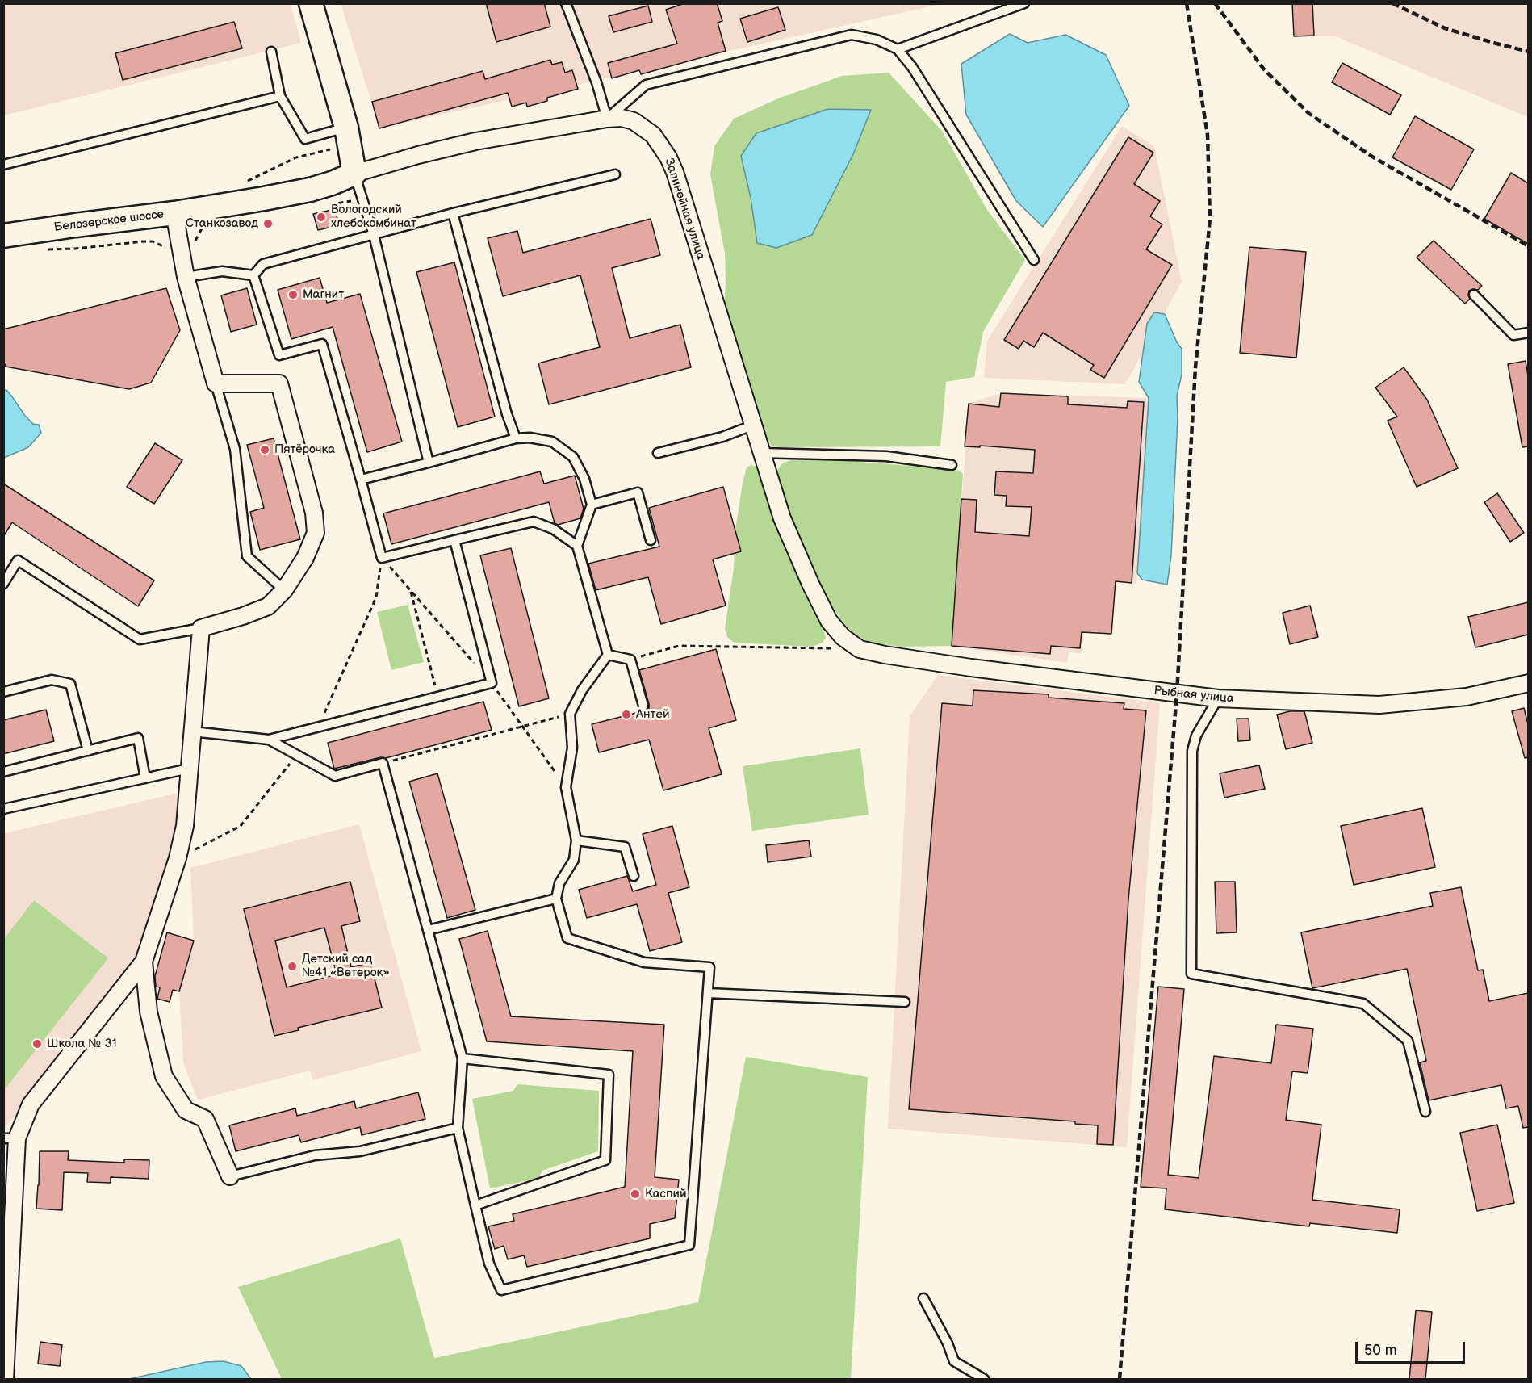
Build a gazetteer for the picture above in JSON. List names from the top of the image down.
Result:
{
  "streets": {
    "main road": ["Белозерское шоссе"],
    "street": ["Залинейная улица", "Рыбная улица"]
  },
  "crossings": [
    ["Залинейная улица", "Белозерское шоссе"],
    ["Залинейная улица", "Рыбная улица"]
  ],
  "places": [
    "Вологодский хлебокомбинат",
    "Станкозавод",
    "Магнит",
    "Пятёрочка",
    "Антей",
    "Детский сад №41 «Ветерок»",
    "Школа № 31",
    "Каспий"
  ],
  "scale_bar": "50 m"
}
